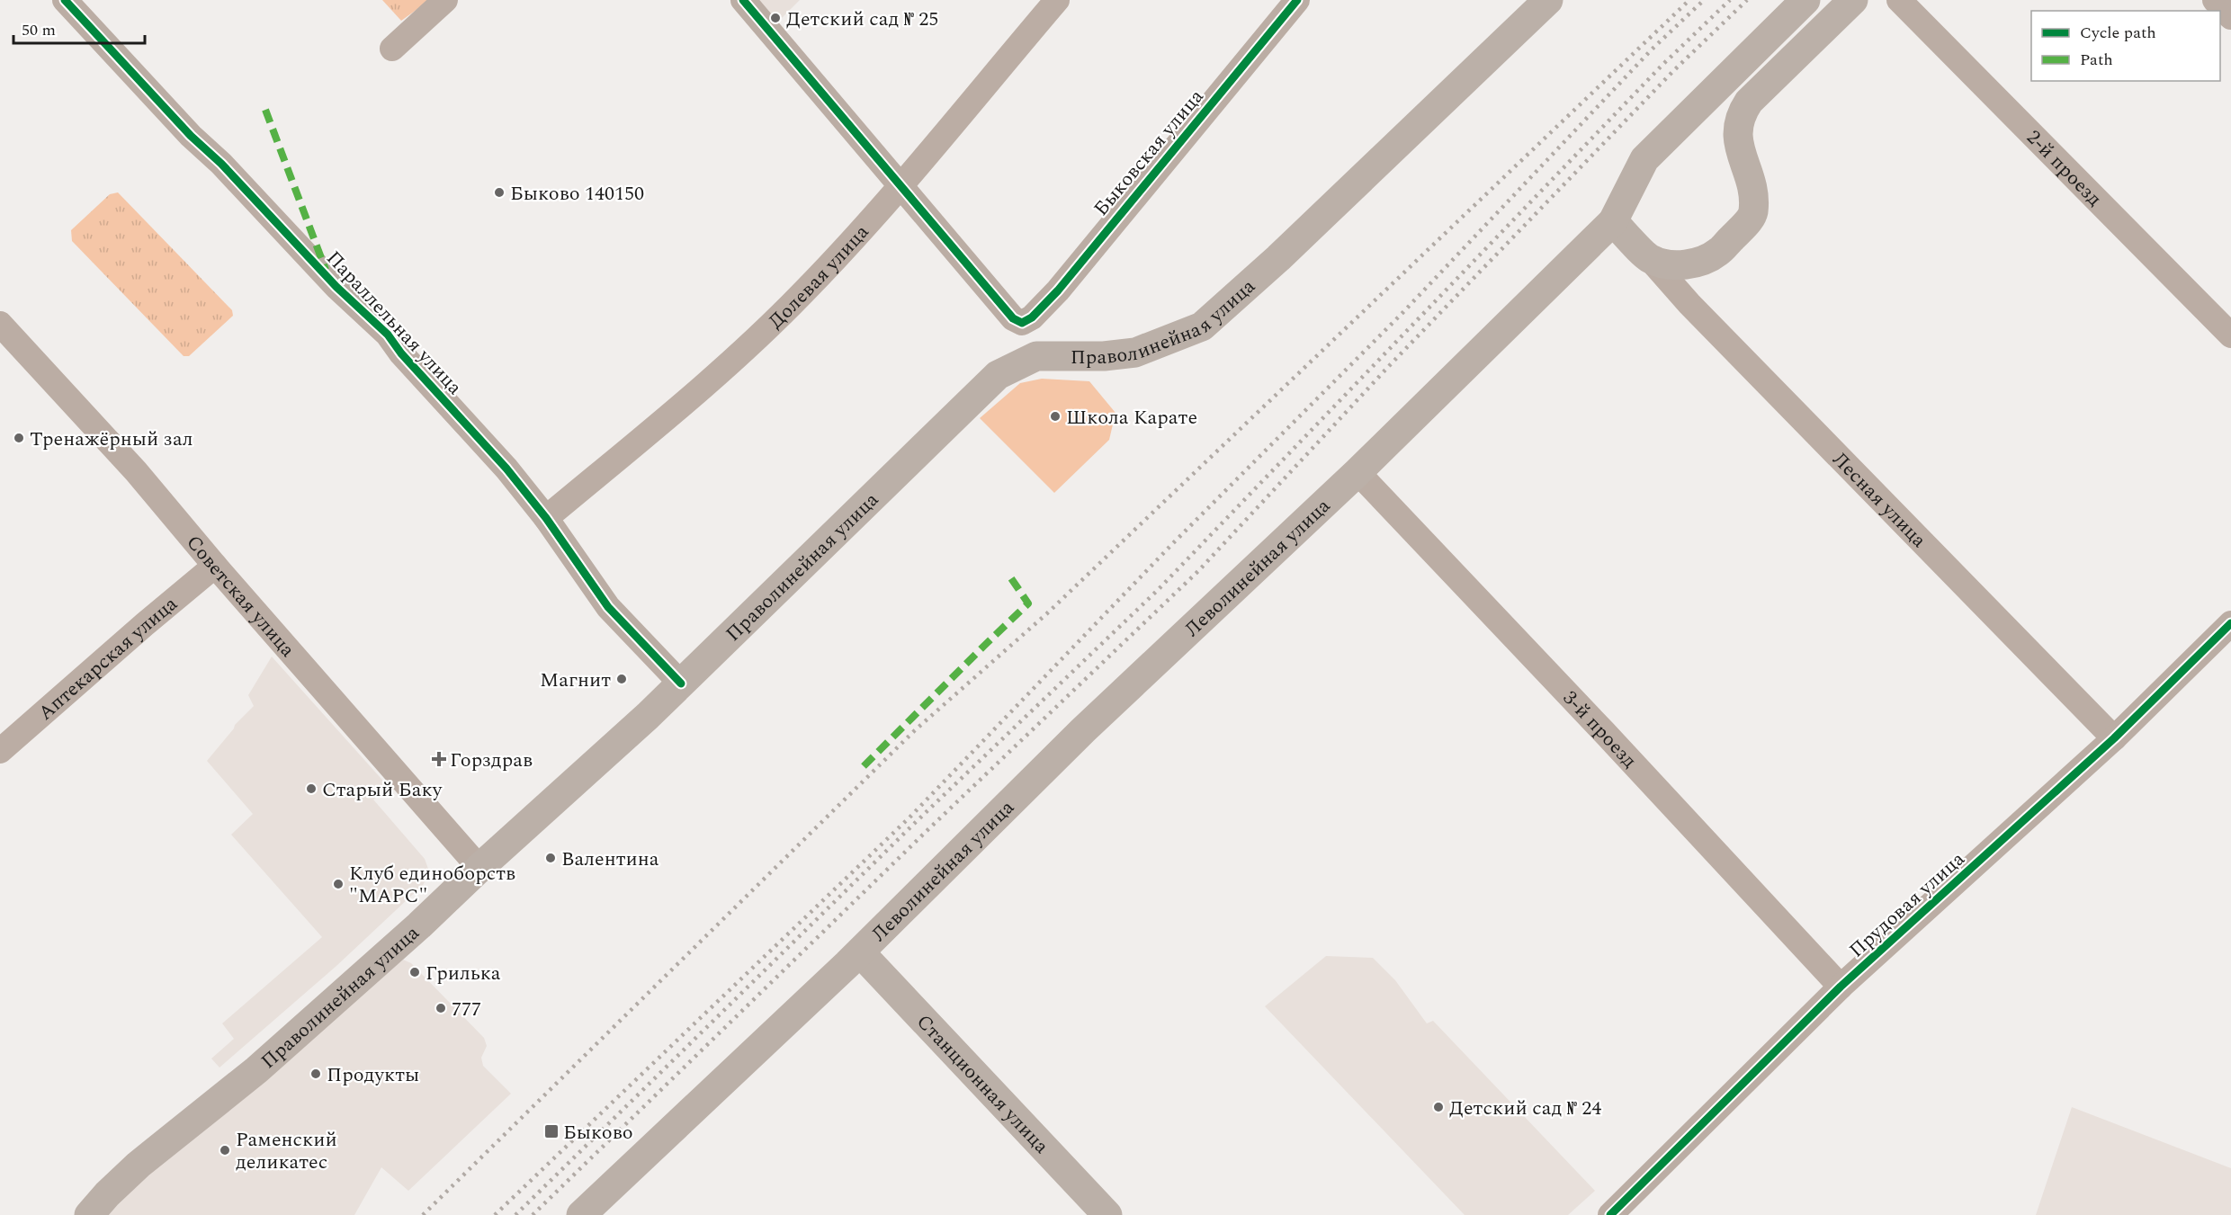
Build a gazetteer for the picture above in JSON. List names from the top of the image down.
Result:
{
  "streets": {
    "main road": ["Праволинейная улица", "Леволинейная улица", "Станционная улица"],
    "street": [
      "Быковская улица",
      "2-й проезд",
      "Долевая улица",
      "Параллельная улица",
      "Лесная улица",
      "Советская улица",
      "Аптекарская улица",
      "3-й проезд",
      "Прудовая улица"
    ]
  },
  "crossings": [
    ["Быковская улица", "Долевая улица"],
    ["Долевая улица", "Параллельная улица"],
    ["Праволинейная улица", "Параллельная улица"],
    ["Праволинейная улица", "Советская улица"],
    ["Лесная улица", "Прудовая улица"],
    ["Леволинейная улица", "3-й проезд"],
    ["Леволинейная улица", "Станционная улица"],
    ["Советская улица", "Аптекарская улица"],
    ["3-й проезд", "Прудовая улица"]
  ],
  "places": {
    "other": [
      "Детский сад № 25",
      "Быково 140150",
      "Школа Карате",
      "Тренажёрный зал",
      "Магнит",
      "Старый Баку",
      "Валентина",
      "Клуб единоборств \"МАРС\"",
      "Грилька",
      "777",
      "Продукты",
      "Детский сад № 24",
      "Раменский деликатес"
    ],
    "health": ["Горздрав"],
    "transit": ["Быково"]
  },
  "legend": ["Cycle path", "Path"],
  "scale_bar": "50 m"
}
